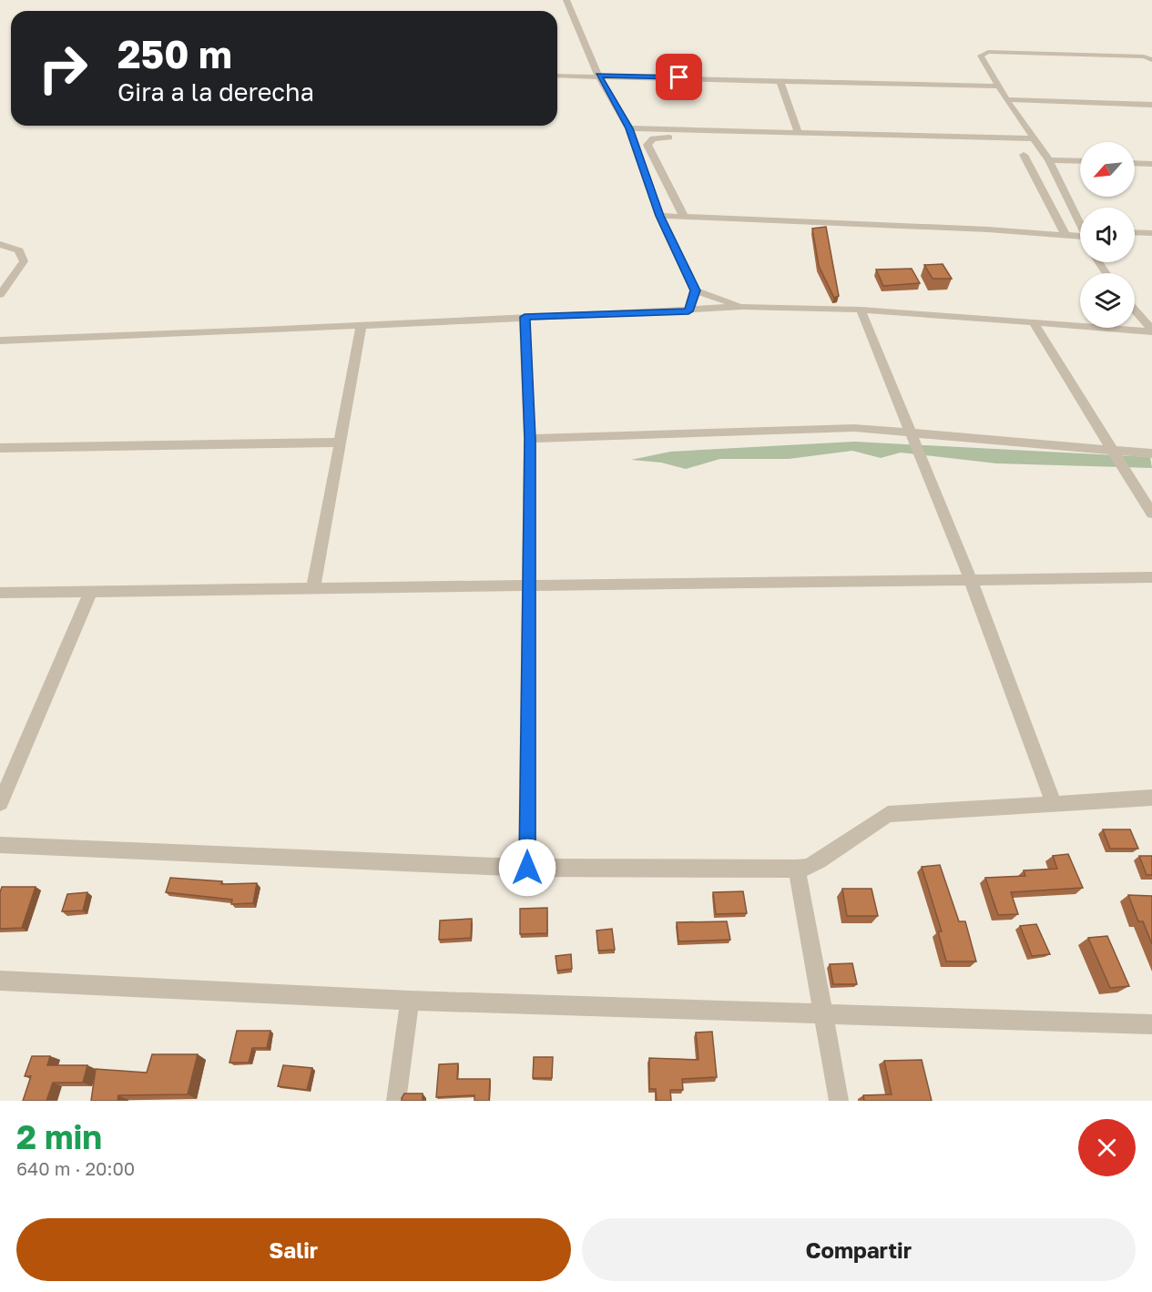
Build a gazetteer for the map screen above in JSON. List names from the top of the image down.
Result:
{
  "north": "bottom left",
  "page": {
    "turn": ["250 m", "Gira a la derecha"],
    "heading": ["2 min", "640 m · 20:00"],
    "buttons": ["Salir", "Compartir"]
  }
}
